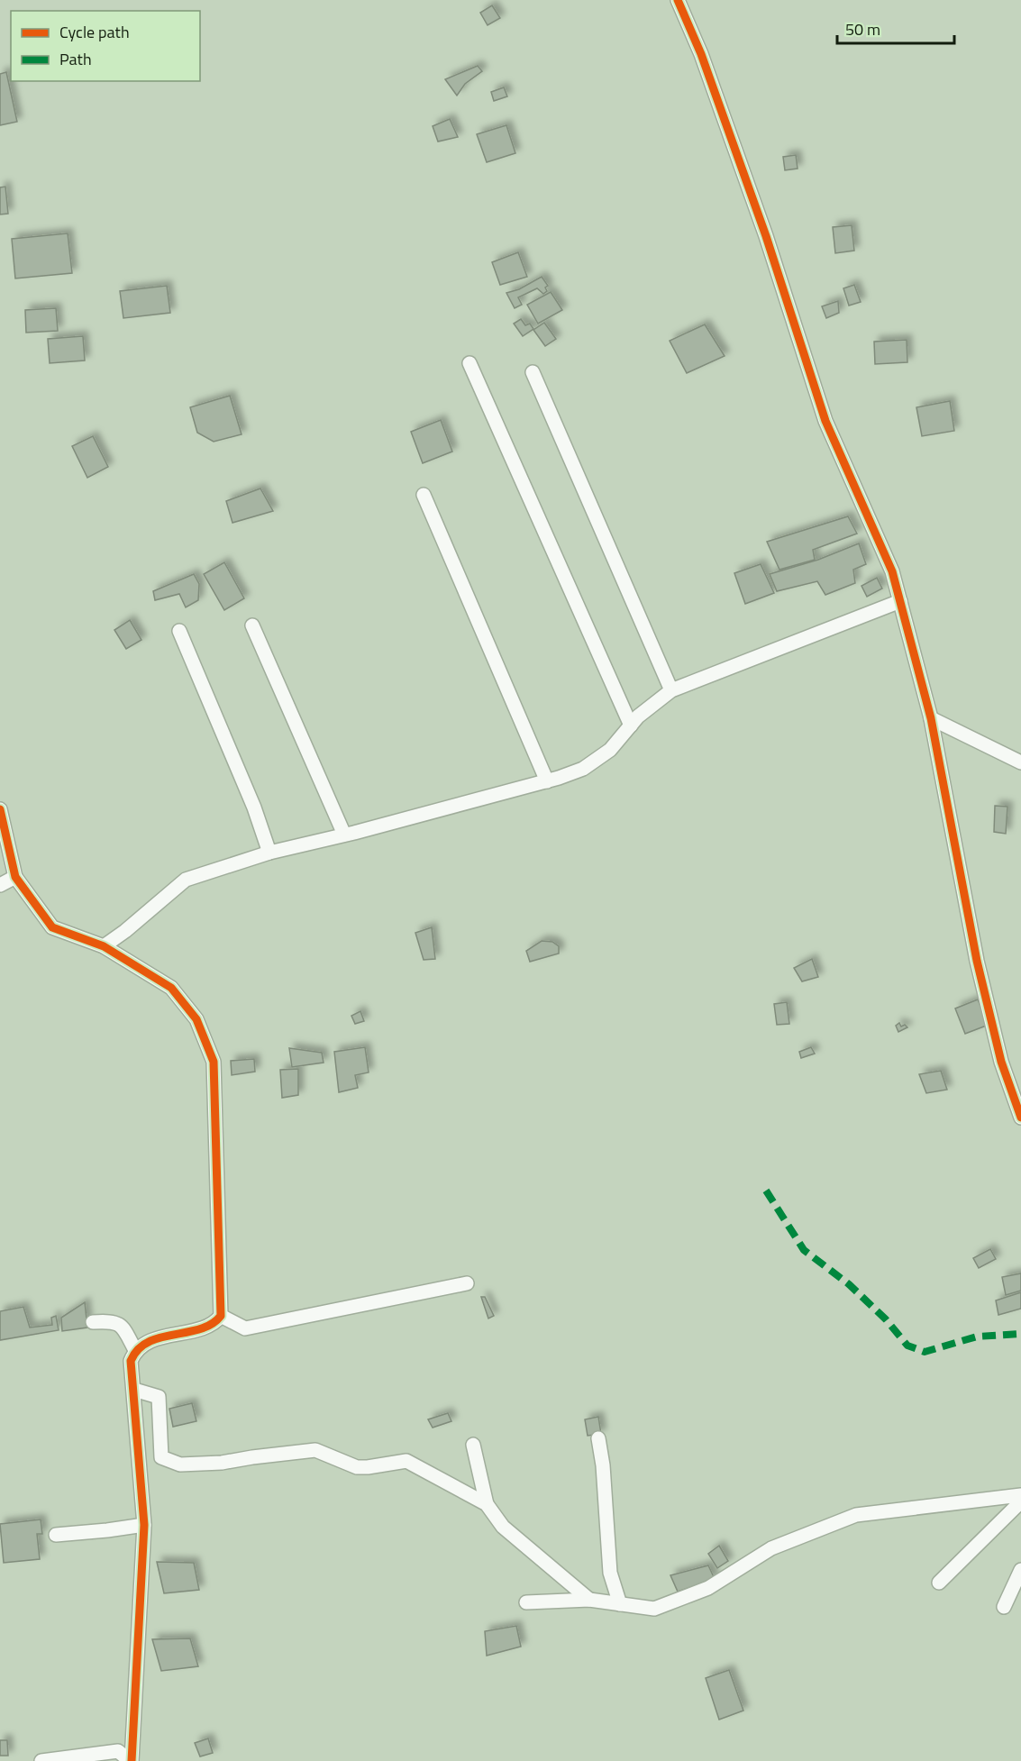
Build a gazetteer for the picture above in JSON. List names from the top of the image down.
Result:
{
  "legend": ["Cycle path", "Path"],
  "scale_bar": "50 m"
}
